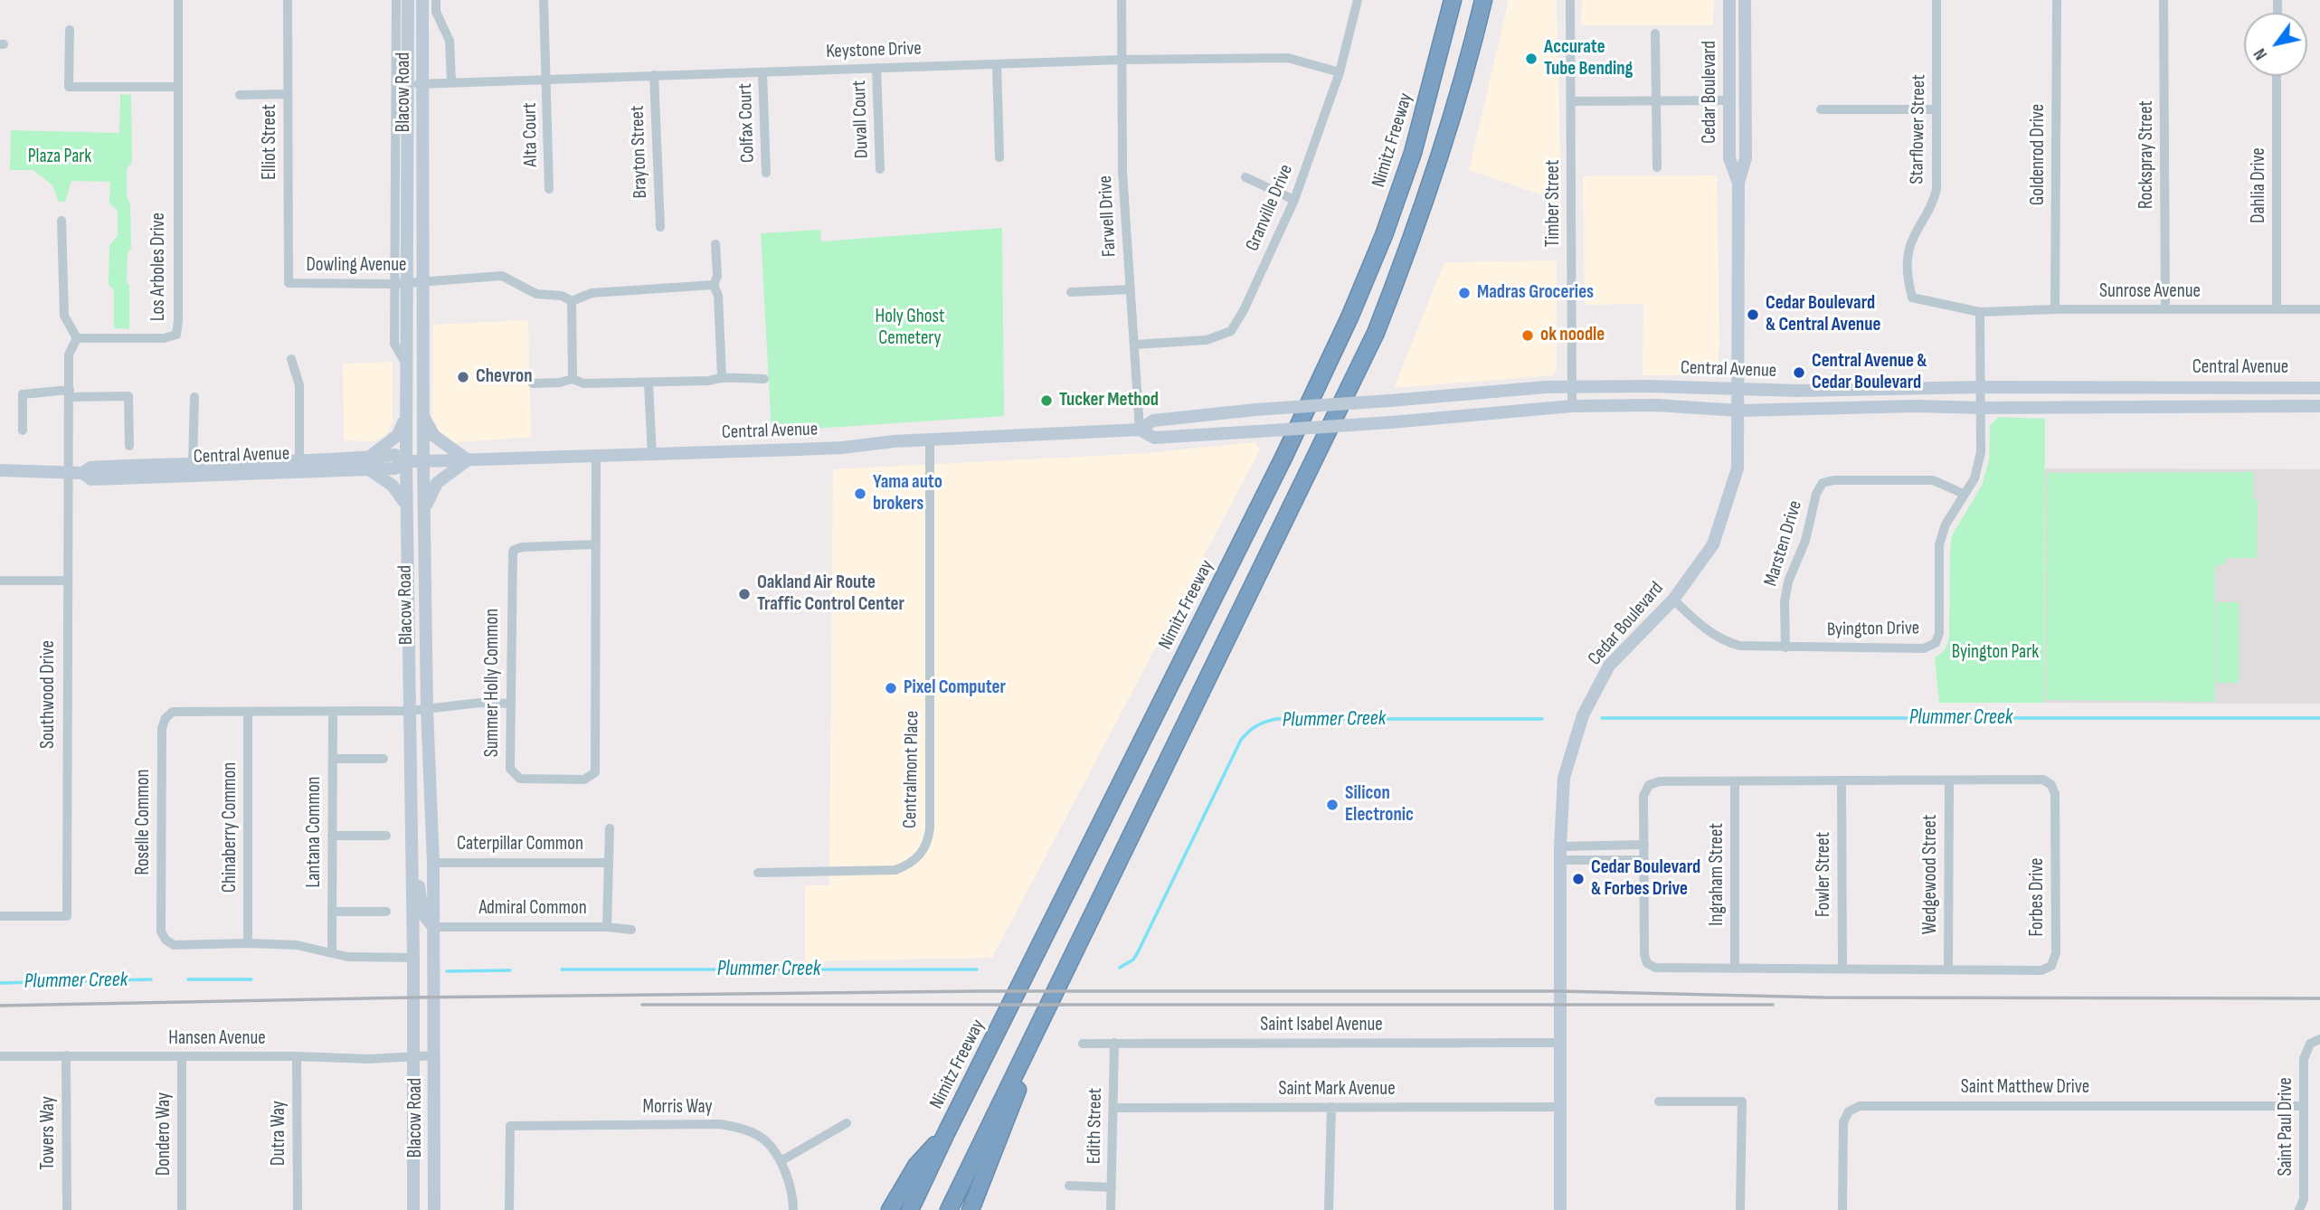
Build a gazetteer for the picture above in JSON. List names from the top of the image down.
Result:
{
  "streets": {
    "highway": ["Nimitz Freeway"],
    "main road": ["Blacow Road", "Cedar Boulevard", "Central Avenue"],
    "street": [
      "Keystone Drive",
      "Duvall Court",
      "Colfax Court",
      "Starflower Street",
      "Alta Court",
      "Elliot Street",
      "Brayton Street",
      "Goldenrod Drive",
      "Rockspray Street",
      "Dahlia Drive",
      "Timber Street",
      "Granville Drive",
      "Farwell Drive",
      "Dowling Avenue",
      "Los Arboles Drive",
      "Sunrose Avenue",
      "Marsten Drive",
      "Byington Drive",
      "Summer Holly Common",
      "Southwood Drive",
      "Centralmont Place",
      "Roselle Common",
      "Chinaberry Common",
      "Lantana Common",
      "Caterpillar Common",
      "Ingraham Street",
      "Fowler Street",
      "Wedgewood Street",
      "Forbes Drive",
      "Admiral Common",
      "Saint Isabel Avenue",
      "Hansen Avenue",
      "Saint Matthew Drive",
      "Saint Mark Avenue",
      "Morris Way",
      "Edith Street",
      "Saint Paul Drive",
      "Towers Way",
      "Dutra Way",
      "Dondero Way"
    ]
  },
  "crossings": [
    ["Keystone Drive", "Blacow Road"],
    ["Keystone Drive", "Duvall Court"],
    ["Keystone Drive", "Colfax Court"],
    ["Keystone Drive", "Alta Court"],
    ["Keystone Drive", "Brayton Street"],
    ["Keystone Drive", "Granville Drive"],
    ["Keystone Drive", "Farwell Drive"],
    ["Blacow Road", "Dowling Avenue"],
    ["Blacow Road", "Central Avenue"],
    ["Blacow Road", "Roselle Common"],
    ["Blacow Road", "Caterpillar Common"],
    ["Blacow Road", "Admiral Common"],
    ["Blacow Road", "Hansen Avenue"],
    ["Cedar Boulevard", "Central Avenue"],
    ["Cedar Boulevard", "Byington Drive"],
    ["Cedar Boulevard", "Saint Isabel Avenue"],
    ["Cedar Boulevard", "Saint Mark Avenue"],
    ["Starflower Street", "Sunrose Avenue"],
    ["Elliot Street", "Dowling Avenue"],
    ["Goldenrod Drive", "Sunrose Avenue"],
    ["Rockspray Street", "Sunrose Avenue"],
    ["Dahlia Drive", "Sunrose Avenue"],
    ["Timber Street", "Central Avenue"],
    ["Granville Drive", "Farwell Drive"],
    ["Farwell Drive", "Central Avenue"],
    ["Central Avenue", "Byington Drive"],
    ["Central Avenue", "Summer Holly Common"],
    ["Central Avenue", "Southwood Drive"],
    ["Central Avenue", "Centralmont Place"],
    ["Marsten Drive", "Byington Drive"],
    ["Summer Holly Common", "Roselle Common"],
    ["Roselle Common", "Chinaberry Common"],
    ["Roselle Common", "Lantana Common"],
    ["Ingraham Street", "Forbes Drive"],
    ["Fowler Street", "Forbes Drive"],
    ["Wedgewood Street", "Forbes Drive"],
    ["Saint Isabel Avenue", "Edith Street"],
    ["Hansen Avenue", "Towers Way"],
    ["Hansen Avenue", "Dutra Way"],
    ["Hansen Avenue", "Dondero Way"],
    ["Saint Matthew Drive", "Saint Paul Drive"],
    ["Saint Mark Avenue", "Edith Street"]
  ],
  "water": ["Plummer Creek"],
  "parks": ["Plaza Park", "Holy Ghost Cemetery", "Byington Park"],
  "places": [
    "Accurate Tube Bending",
    "Madras Groceries",
    "Cedar Boulevard & Central Avenue",
    "ok noodle",
    "Central Avenue & Cedar Boulevard",
    "Chevron",
    "Tucker Method",
    "Yama auto brokers",
    "Oakland Air Route Traffic Control Center",
    "Pixel Computer",
    "Silicon Electronic",
    "Cedar Boulevard & Forbes Drive"
  ],
  "north": "bottom left"
}
